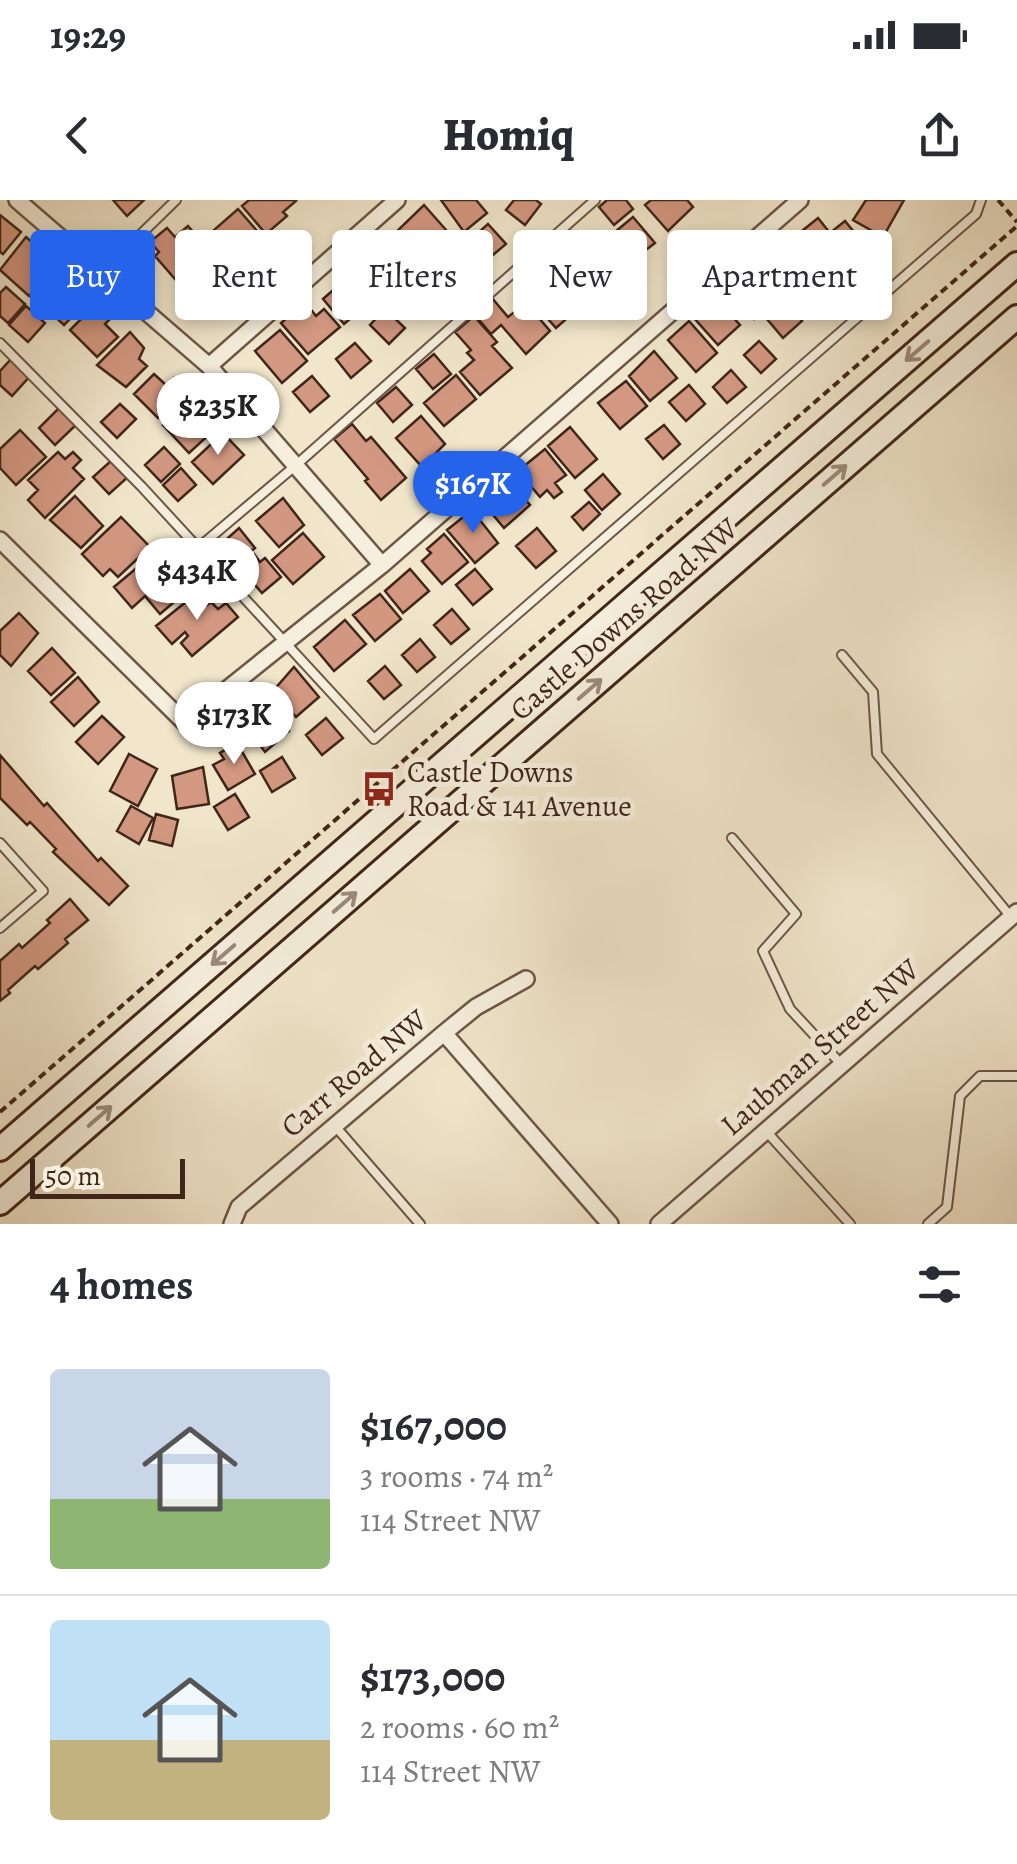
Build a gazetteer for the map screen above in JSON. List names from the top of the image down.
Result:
{
  "streets": {
    "main road": ["Castle Downs Road NW"],
    "street": ["Laubman Street NW", "Carr Road NW"]
  },
  "places": {
    "bus stop": ["Castle Downs Road & 141 Avenue"]
  },
  "scale_bar": "50 m",
  "page": {
    "status": "19:29",
    "header": "Homiq",
    "chip": [
      "Buy",
      "Rent",
      "Filters",
      "New",
      "Apartment"
    ],
    "price": [
      "$235K",
      "$167K",
      "$434K",
      "$173K"
    ],
    "scale": "50 m",
    "heading": "4 homes",
    "list": [
      {
        "name": "$167,000",
        "note": "3 rooms · 74 m² · 114 Street NW"
      },
      {
        "name": "$173,000",
        "note": "2 rooms · 60 m² · 114 Street NW"
      }
    ]
  }
}
